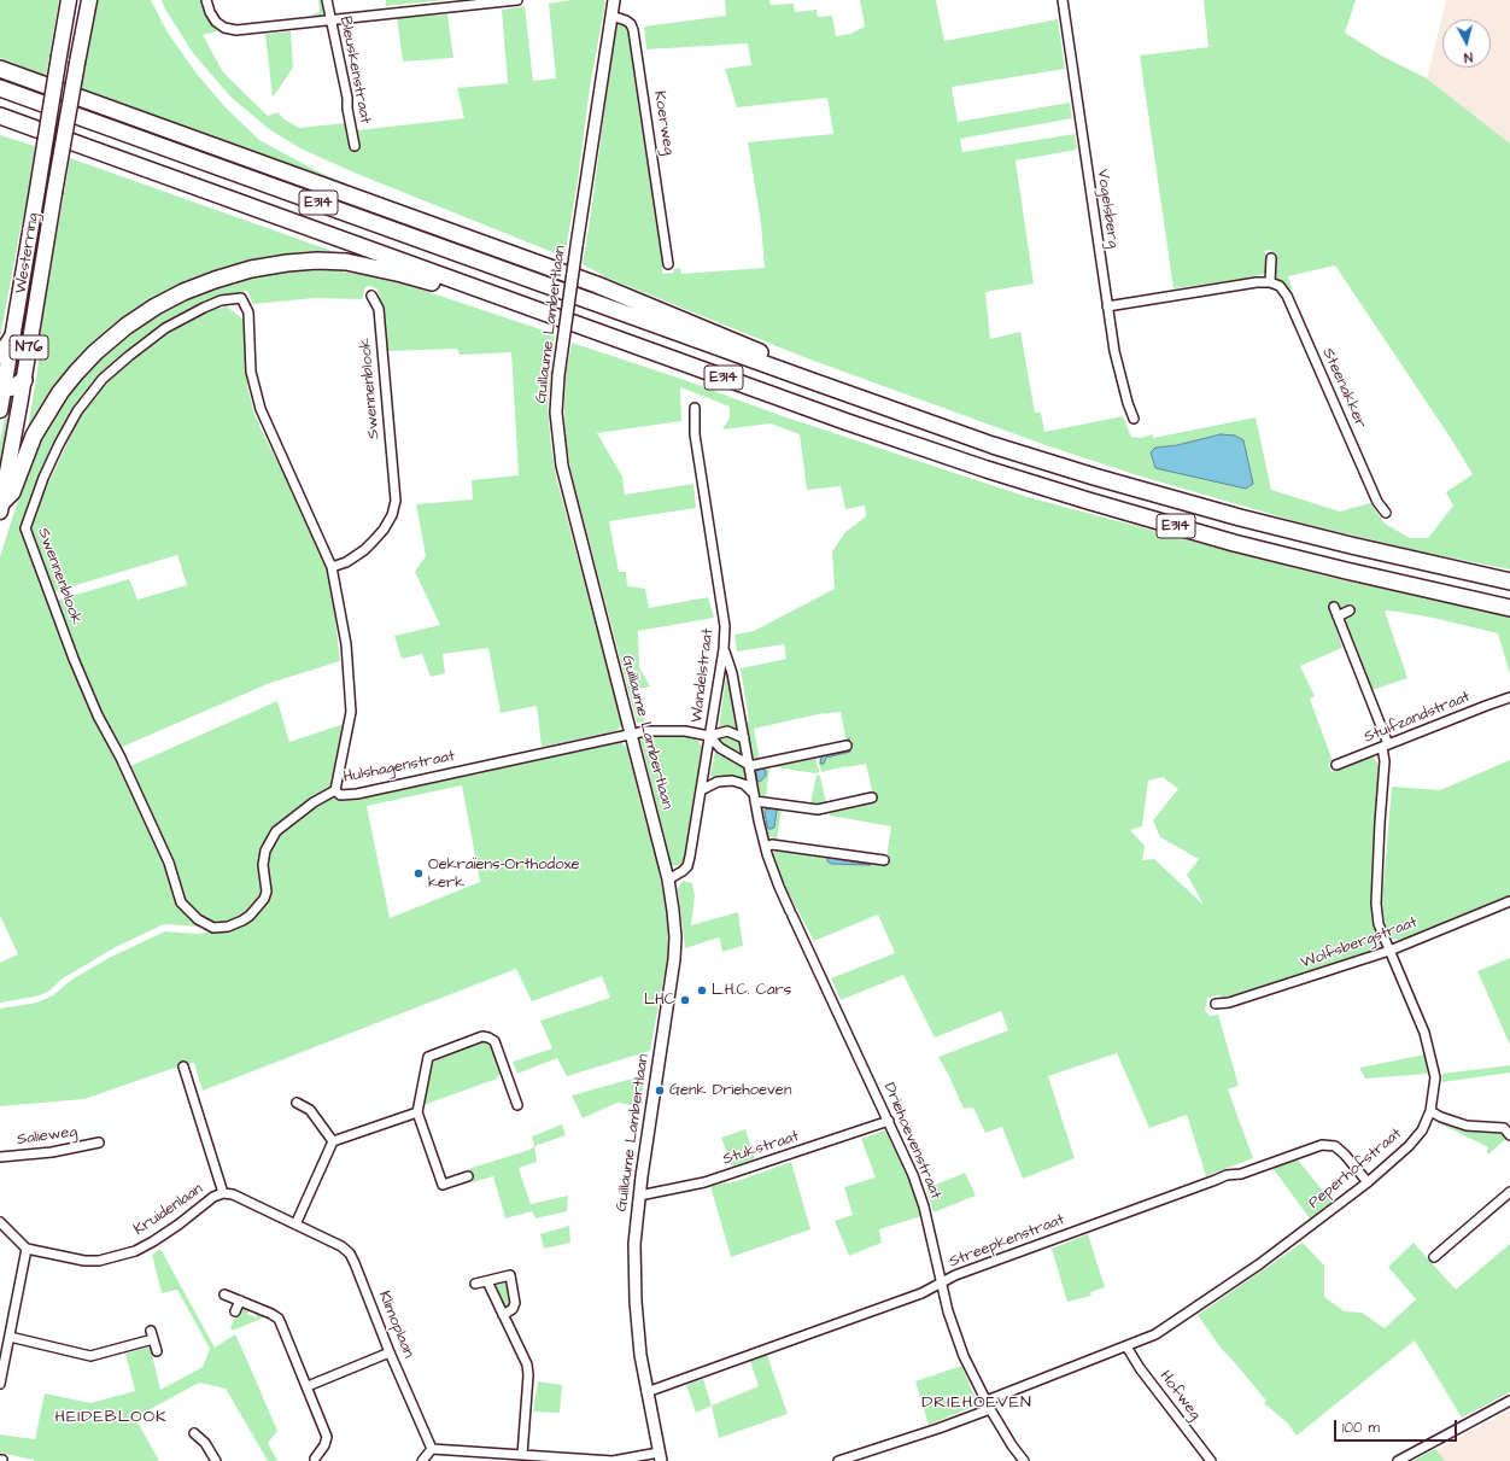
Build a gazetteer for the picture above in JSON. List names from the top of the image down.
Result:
{
  "streets": {
    "highway": ["E314", "Westerring", "N76"],
    "street": [
      "Bleuskenstraat",
      "Koerweg",
      "Vogelsberg",
      "Guillaume Lambertlaan",
      "Swennenblook",
      "Steenakker",
      "Wandelstraat",
      "Stuifzandstraat",
      "Hulshagenstraat",
      "Wolfsbergstraat",
      "Salieweg",
      "Driehoevenstraat",
      "Stukstraat",
      "Peperhofstraat",
      "Kruidenlaan",
      "Streepkenstraat",
      "Klimoplaan",
      "Hofweg"
    ]
  },
  "crossings": [
    ["Koerweg", "Guillaume Lambertlaan"],
    ["Guillaume Lambertlaan", "Wandelstraat"],
    ["Guillaume Lambertlaan", "Hulshagenstraat"],
    ["Guillaume Lambertlaan", "Stukstraat"],
    ["Guillaume Lambertlaan", "Streepkenstraat"],
    ["Swennenblook", "Hulshagenstraat"],
    ["Wandelstraat", "Driehoevenstraat"],
    ["Stuifzandstraat", "Peperhofstraat"],
    ["Wolfsbergstraat", "Peperhofstraat"],
    ["Driehoevenstraat", "Stukstraat"],
    ["Driehoevenstraat", "Peperhofstraat"],
    ["Driehoevenstraat", "Streepkenstraat"],
    ["Peperhofstraat", "Streepkenstraat"],
    ["Peperhofstraat", "Hofweg"],
    ["Kruidenlaan", "Klimoplaan"]
  ],
  "districts": ["DRIEHOEVEN", "HEIDEBLOOK"],
  "places": [
    "Oekraïens-Orthodoxe kerk",
    "L.H.C. Cars",
    "LHC",
    "Genk Driehoeven"
  ],
  "scale_bar": "100 m",
  "north": "bottom"
}
